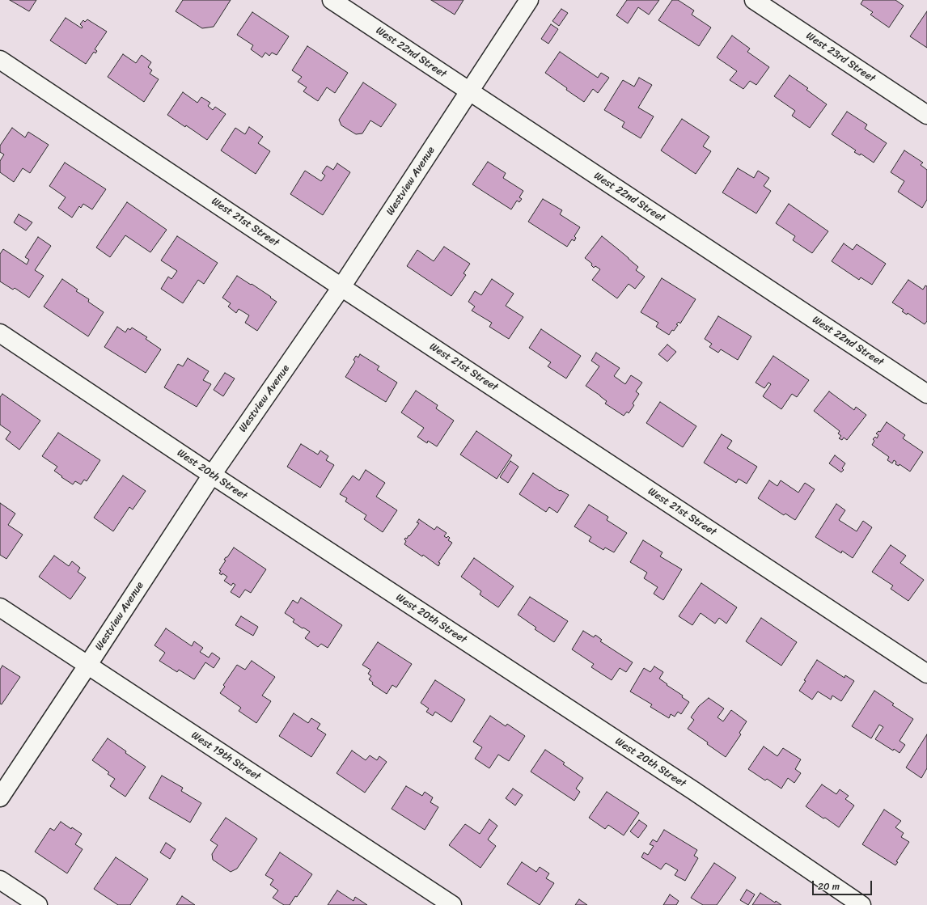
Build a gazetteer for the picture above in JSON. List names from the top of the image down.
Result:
{
  "streets": {
    "street": [
      "West 22nd Street",
      "West 23rd Street",
      "Westview Avenue",
      "West 21st Street",
      "West 20th Street",
      "West 19th Street"
    ]
  },
  "crossings": [
    ["West 22nd Street", "Westview Avenue"],
    ["Westview Avenue", "West 21st Street"],
    ["Westview Avenue", "West 20th Street"],
    ["Westview Avenue", "West 19th Street"]
  ],
  "scale_bar": "20 m"
}
